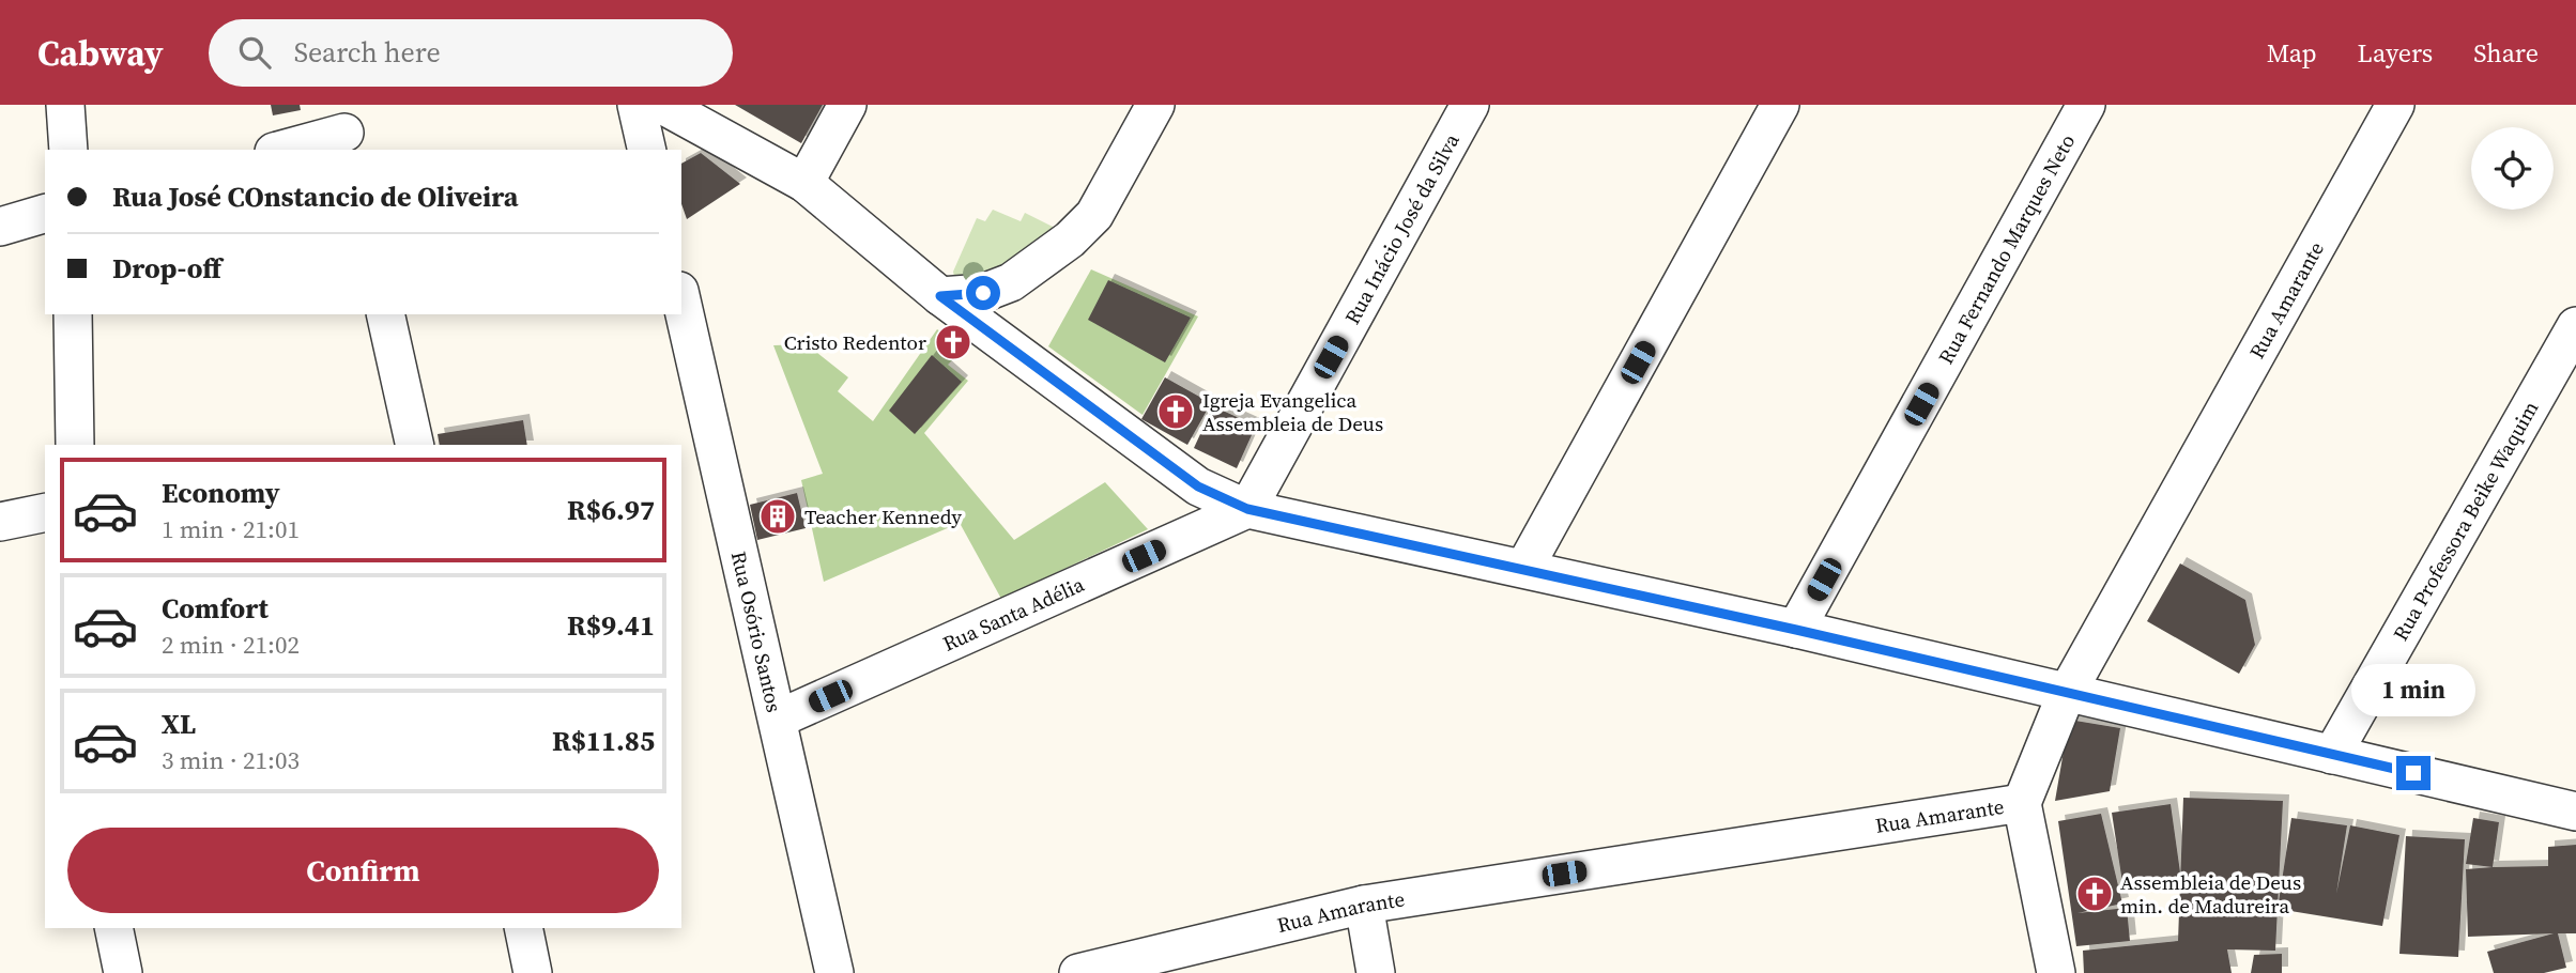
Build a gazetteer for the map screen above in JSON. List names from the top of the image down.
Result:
{
  "streets": {
    "street": [
      "Rua Inácio José da Silva",
      "Rua Fernando Marques Neto",
      "Rua Amarante",
      "Rua Professora Beike Waquim",
      "Rua Santa Adélia",
      "Rua Osório Santos"
    ]
  },
  "crossings": [
    ["Rua Inácio José da Silva", "Rua Santa Adélia"],
    ["Rua Santa Adélia", "Rua Osório Santos"]
  ],
  "places": {
    "church": ["Cristo Redentor", "Igreja Evangelica Assembleia de Deus", "Assembleia de Deus min. de Madureira"],
    "building": ["Teacher Kennedy"]
  },
  "page": {
    "header": "Cabway",
    "search": "Search here",
    "nav": ["Map", "Layers", "Share"],
    "banner": ["Rua José COnstancio de Oliveira", "Drop-off"],
    "list": [
      {
        "name": "Economy",
        "note": "1 min · 21:01",
        "value": "R$6.97"
      },
      {
        "name": "Comfort",
        "note": "2 min · 21:02",
        "value": "R$9.41"
      },
      {
        "name": "XL",
        "note": "3 min · 21:03",
        "value": "R$11.85"
      }
    ],
    "bubble": "1 min",
    "buttons": "Confirm"
  }
}
